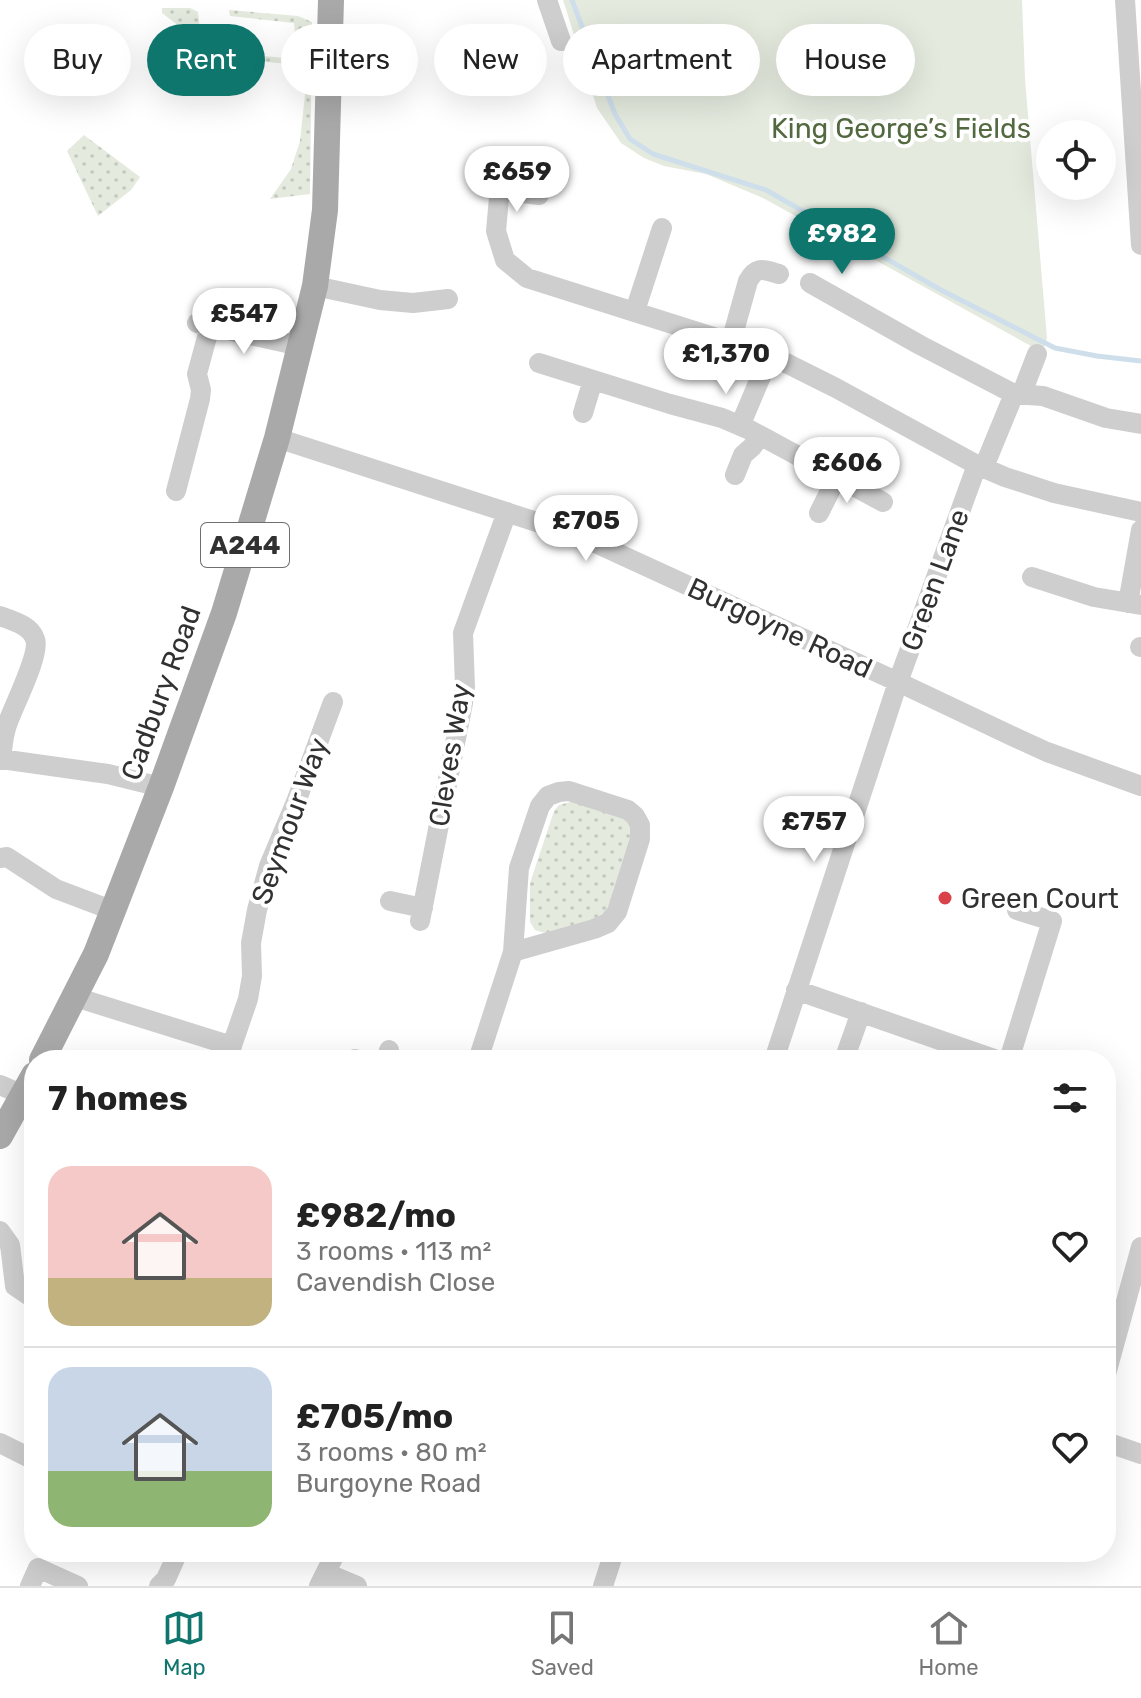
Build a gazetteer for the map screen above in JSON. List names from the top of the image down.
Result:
{
  "streets": {
    "main road": ["A244", "Cadbury Road"],
    "street": [
      "Green Lane",
      "Burgoyne Road",
      "Cleves Way",
      "Seymour Way"
    ]
  },
  "crossings": [
    ["Green Lane", "Burgoyne Road"],
    ["Burgoyne Road", "Cadbury Road"],
    ["Burgoyne Road", "Cleves Way"]
  ],
  "parks": ["King George’s Fields"],
  "places": ["Green Court"],
  "page": {
    "chip": [
      "Buy",
      "Rent",
      "Filters",
      "New",
      "Apartment",
      "House"
    ],
    "price": [
      "£659",
      "£982",
      "£547",
      "£1,370",
      "£606",
      "£705",
      "£757"
    ],
    "heading": "7 homes",
    "list": [
      {
        "name": "£982/mo",
        "note": "3 rooms · 113 m² · Cavendish Close"
      },
      {
        "name": "£705/mo",
        "note": "3 rooms · 80 m² · Burgoyne Road"
      }
    ],
    "tabs": ["Map", "Saved", "Home"]
  }
}
